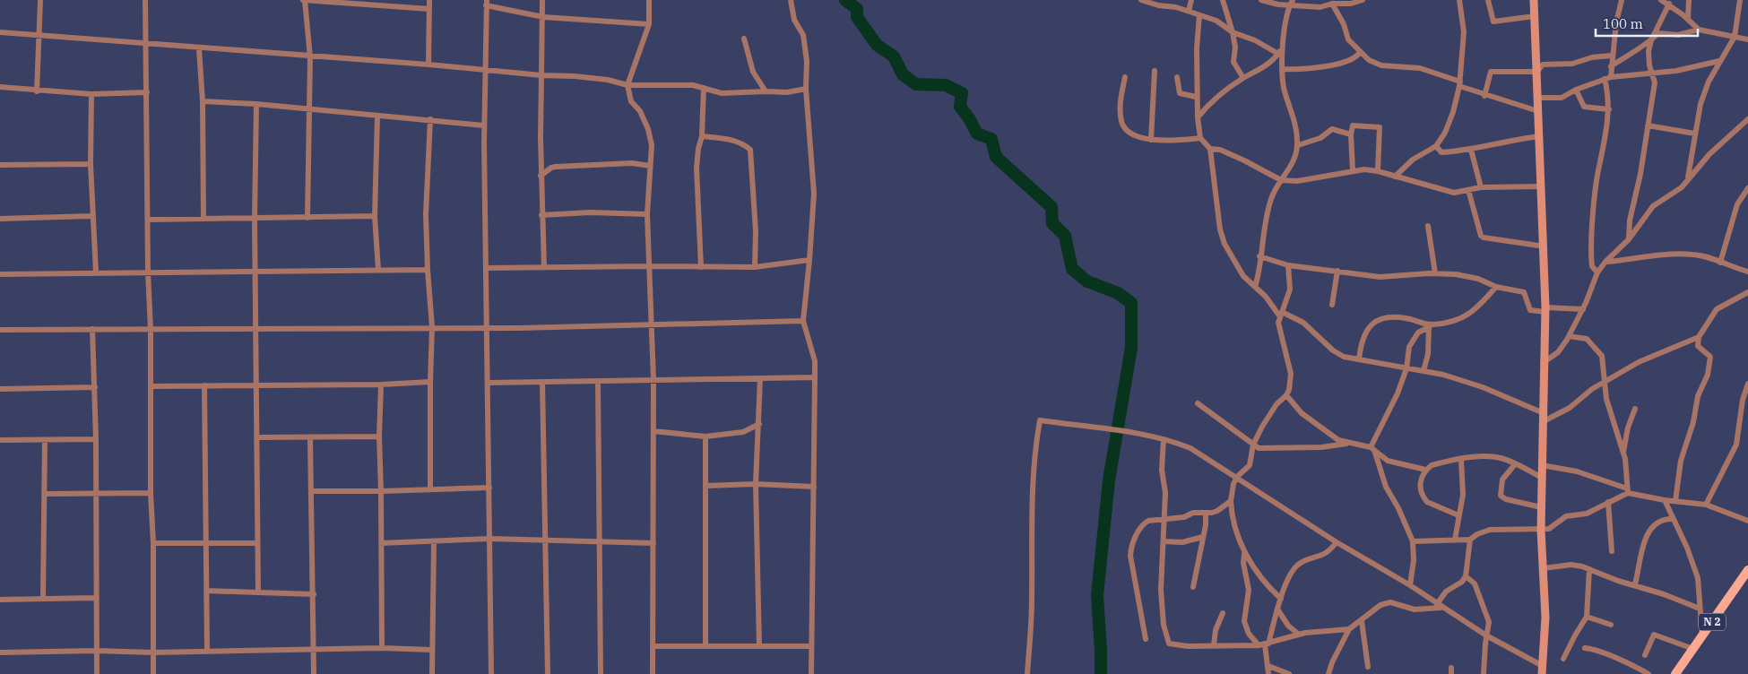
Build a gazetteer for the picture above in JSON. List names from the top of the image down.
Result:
{
  "streets": {
    "main road": ["N 2"]
  },
  "scale_bar": "100 m"
}
